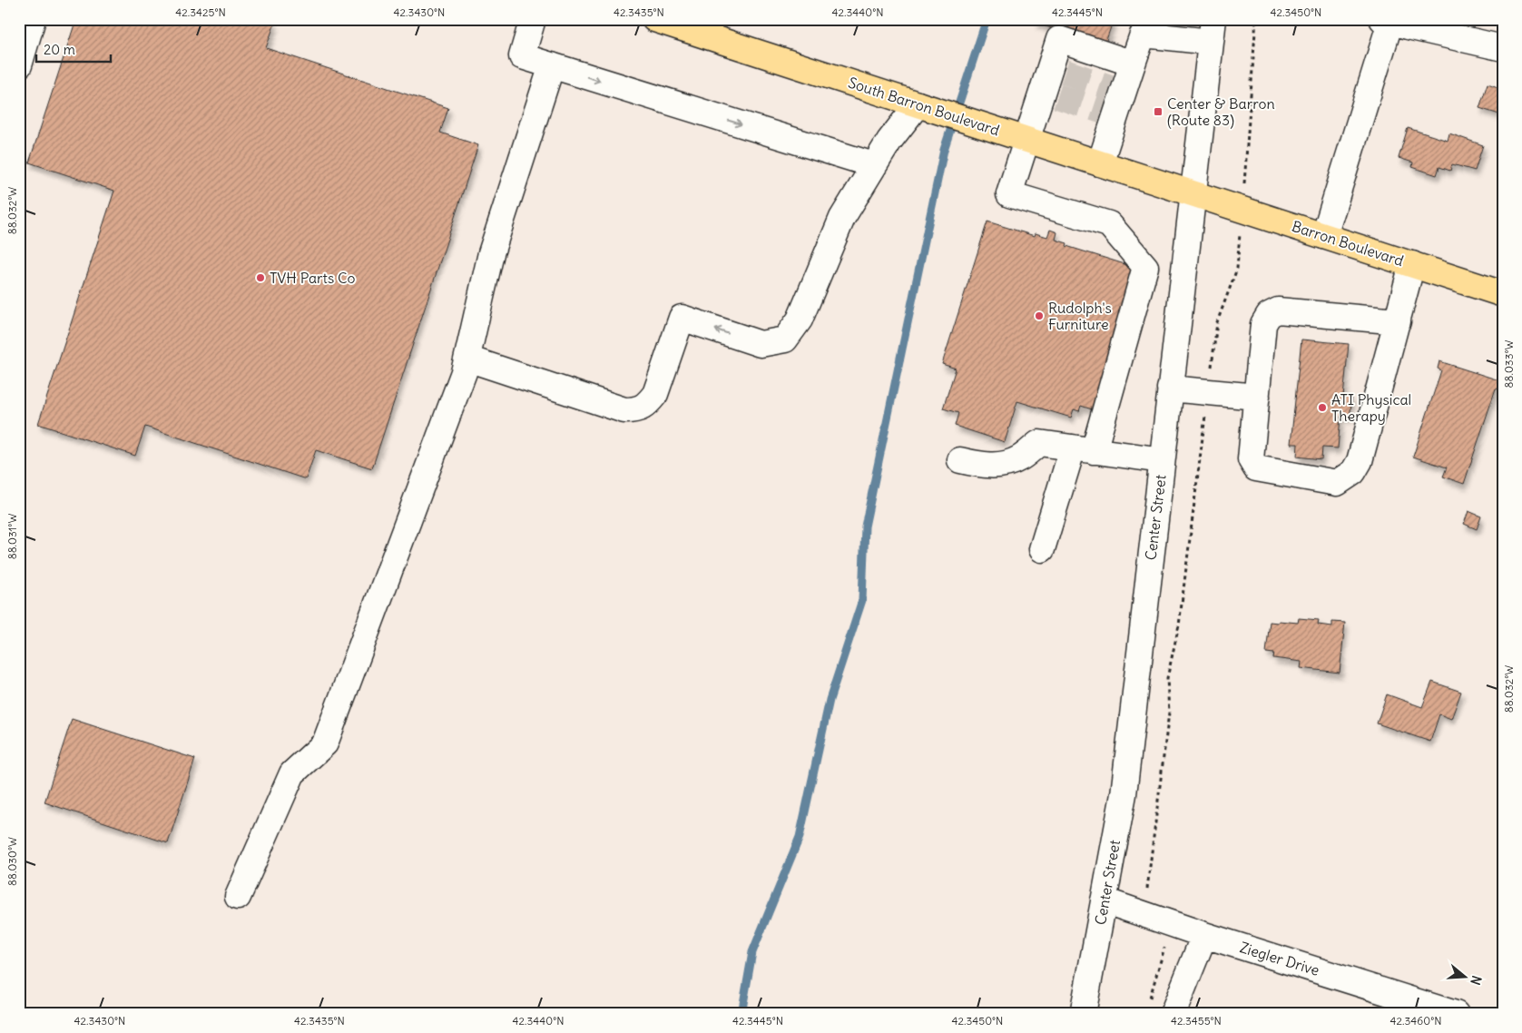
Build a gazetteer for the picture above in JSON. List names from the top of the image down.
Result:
{
  "streets": {
    "main road": ["South Barron Boulevard", "Barron Boulevard"],
    "street": ["Center Street", "Ziegler Drive"]
  },
  "crossings": [
    ["South Barron Boulevard", "Barron Boulevard"],
    ["South Barron Boulevard", "Center Street"],
    ["Barron Boulevard", "Center Street"],
    ["Center Street", "Ziegler Drive"]
  ],
  "places": {
    "transit": ["Center & Barron (Route 83)"],
    "other": ["TVH Parts Co", "Rudolph's Furniture", "ATI Physical Therapy"]
  },
  "scale_bar": "20 m",
  "north": "right",
  "coordinates": [
    "42.3425°N",
    "42.3430°N",
    "42.3435°N",
    "42.3440°N",
    "42.3445°N",
    "42.3450°N",
    "88.032°W",
    "88.033°W",
    "88.031°W",
    "88.030°W",
    "42.3455°N",
    "42.3460°N"
  ]
}
